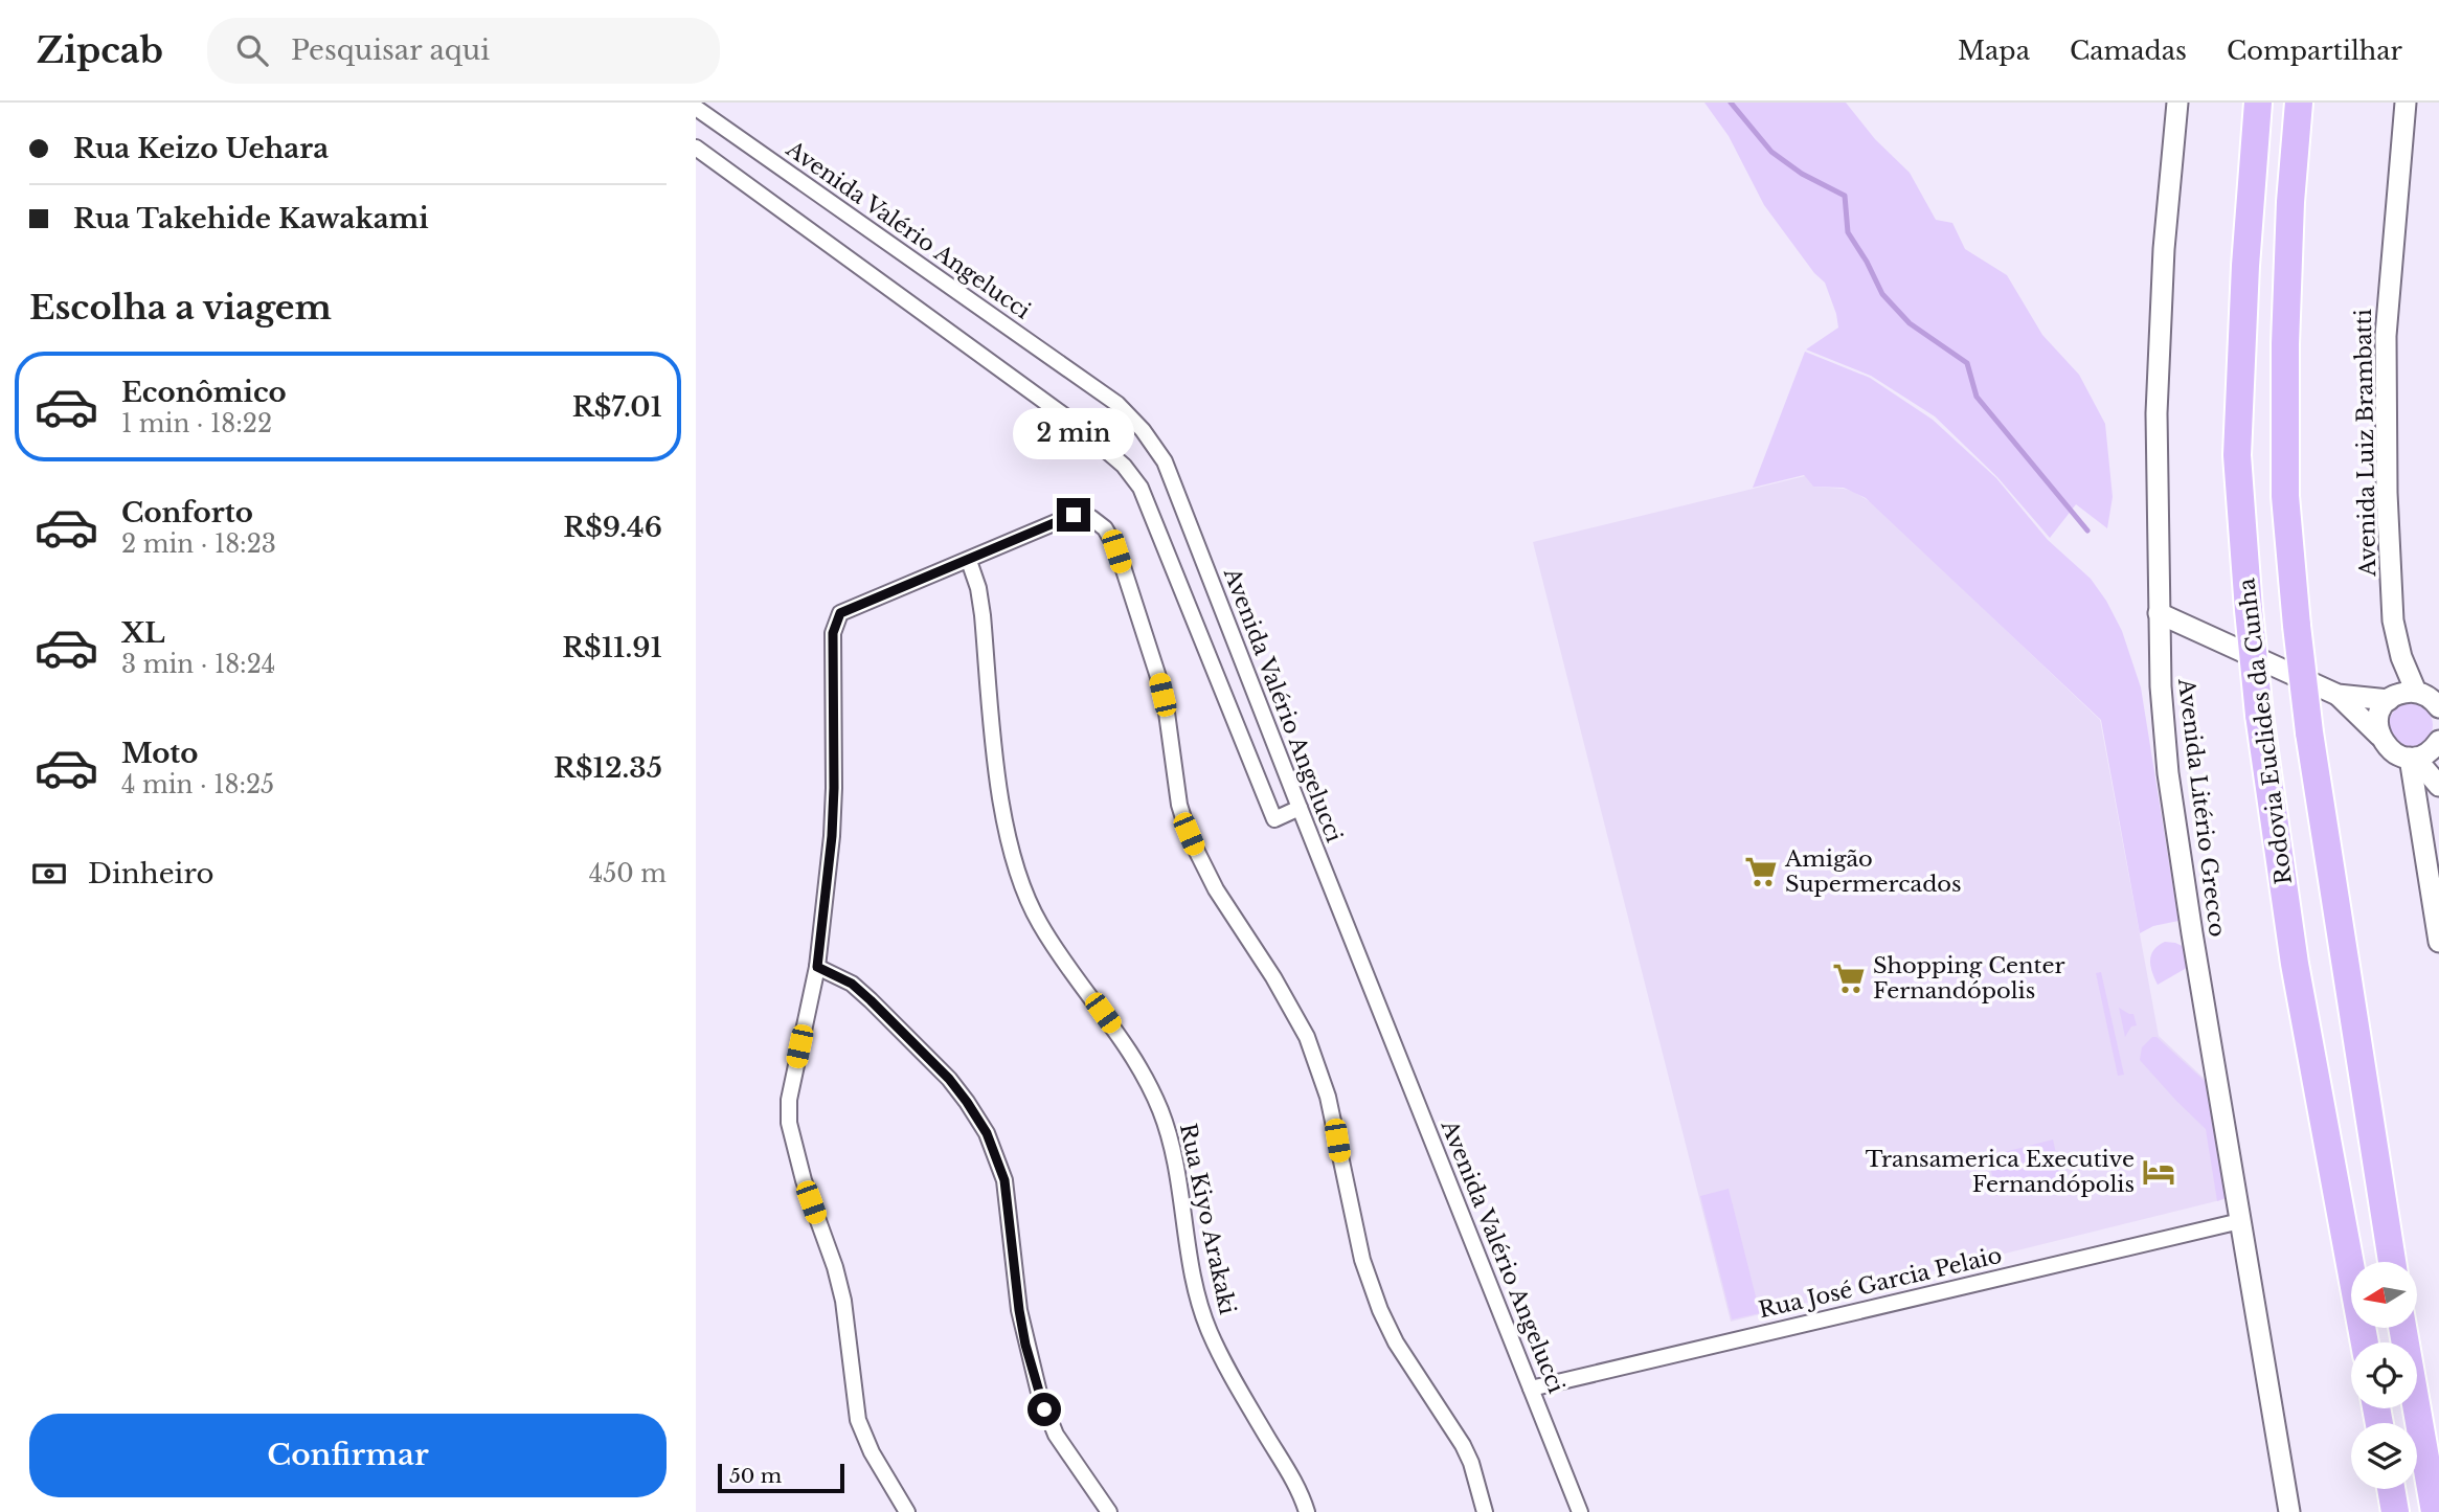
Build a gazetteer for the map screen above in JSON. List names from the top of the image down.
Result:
{
  "streets": {
    "highway": ["Rodovia Euclides da Cunha"],
    "main road": ["Avenida Luiz Brambatti", "Avenida Litério Grecco"],
    "street": ["Avenida Valério Angelucci", "Rua Kiyo Arakaki", "Rua José Garcia Pelaio"]
  },
  "crossings": [
    ["Avenida Valério Angelucci", "Rua José Garcia Pelaio"],
    ["Avenida Litério Grecco", "Rua José Garcia Pelaio"]
  ],
  "places": {
    "supermarket": ["Amigão Supermercados", "Shopping Center Fernandópolis"],
    "hotel": ["Transamerica Executive Fernandópolis"]
  },
  "scale_bar": "50 m",
  "north": "left",
  "page": {
    "header": "Zipcab",
    "search": "Pesquisar aqui",
    "nav": ["Mapa", "Camadas", "Compartilhar"],
    "banner": ["Rua Keizo Uehara", "Rua Takehide Kawakami"],
    "heading": "Escolha a viagem",
    "list": [
      {
        "name": "Econômico",
        "note": "1 min · 18:22",
        "value": "R$7.01"
      },
      {
        "name": "Conforto",
        "note": "2 min · 18:23",
        "value": "R$9.46"
      },
      {
        "name": "XL",
        "note": "3 min · 18:24",
        "value": "R$11.91"
      },
      {
        "name": "Moto",
        "note": "4 min · 18:25",
        "value": "R$12.35"
      }
    ],
    "bubble": "2 min",
    "pay": ["Dinheiro", "450 m"],
    "buttons": "Confirmar",
    "scale": "50 m"
  }
}
